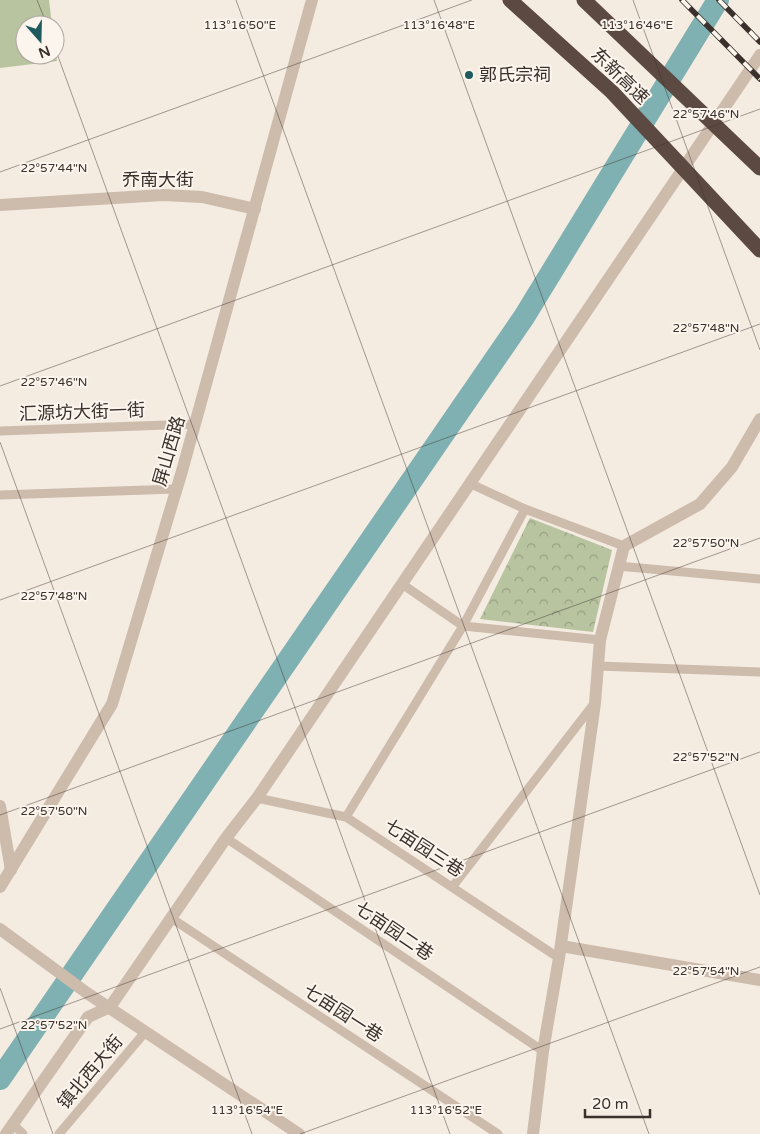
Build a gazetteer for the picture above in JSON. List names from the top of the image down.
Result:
{
  "streets": {
    "highway": ["东新高速"],
    "street": ["乔南大街", "屏山西路"],
    "lane": [
      "汇源坊大街一街",
      "七亩园三巷",
      "七亩园二巷",
      "七亩园一巷",
      "镇北西大街"
    ]
  },
  "crossings": [
    ["乔南大街", "屏山西路"],
    ["汇源坊大街一街", "屏山西路"]
  ],
  "places": ["郭氏宗祠"],
  "scale_bar": "20 m",
  "north": "bottom",
  "coordinates": [
    "113°16'48\"E",
    "113°16'46\"E",
    "113°16'50\"E",
    "22°57'46\"N",
    "22°57'44\"N",
    "22°57'48\"N",
    "22°57'50\"N",
    "22°57'52\"N",
    "22°57'54\"N",
    "113°16'54\"E",
    "113°16'52\"E"
  ]
}
